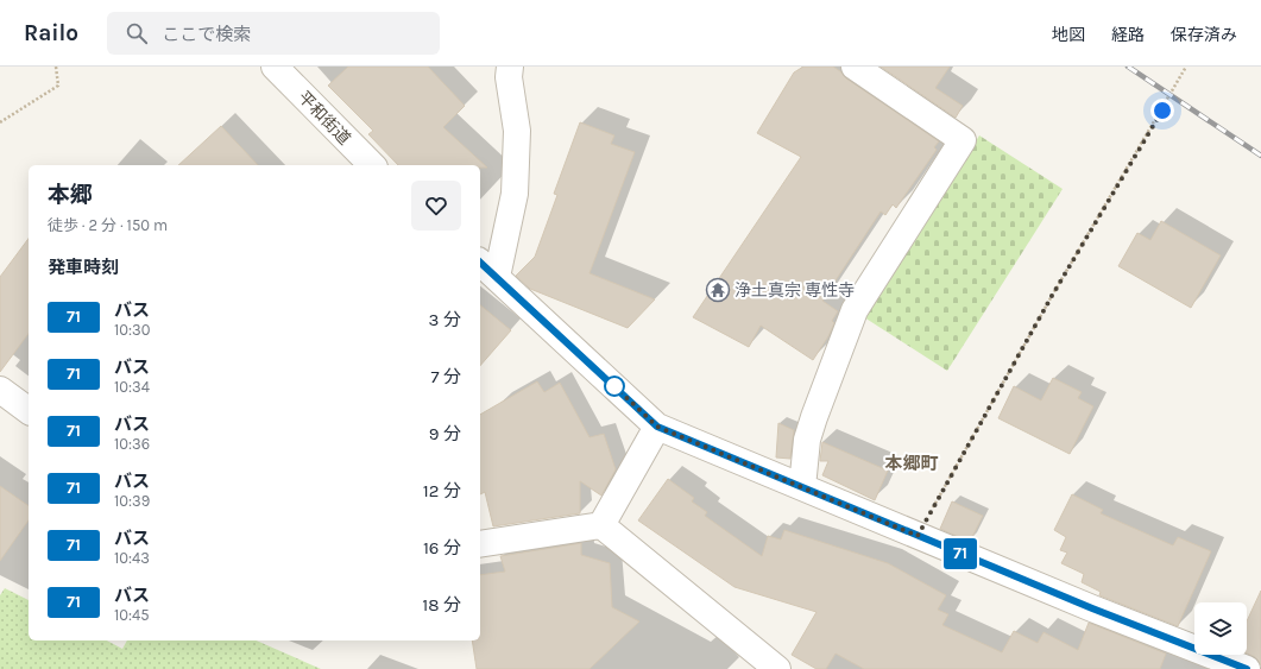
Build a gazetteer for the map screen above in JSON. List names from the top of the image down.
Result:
{
  "streets": {
    "street": ["平和街道"]
  },
  "districts": ["本郷町"],
  "places": {
    "temple": ["浄土真宗 専性寺"]
  },
  "lines": ["bus line 71"],
  "page": {
    "header": "Railo",
    "search": "ここで検索",
    "nav": ["地図", "経路", "保存済み"],
    "on_map": "71",
    "heading": [
      ["本郷", "徒歩 · 2 分 · 150 m"],
      "発車時刻"
    ],
    "list": [
      {
        "mark": "71",
        "name": "バス",
        "note": "10:30",
        "value": "3 分"
      },
      {
        "mark": "71",
        "name": "バス",
        "note": "10:34",
        "value": "7 分"
      },
      {
        "mark": "71",
        "name": "バス",
        "note": "10:36",
        "value": "9 分"
      },
      {
        "mark": "71",
        "name": "バス",
        "note": "10:39",
        "value": "12 分"
      },
      {
        "mark": "71",
        "name": "バス",
        "note": "10:43",
        "value": "16 分"
      },
      {
        "mark": "71",
        "name": "バス",
        "note": "10:45",
        "value": "18 分"
      }
    ]
  }
}
